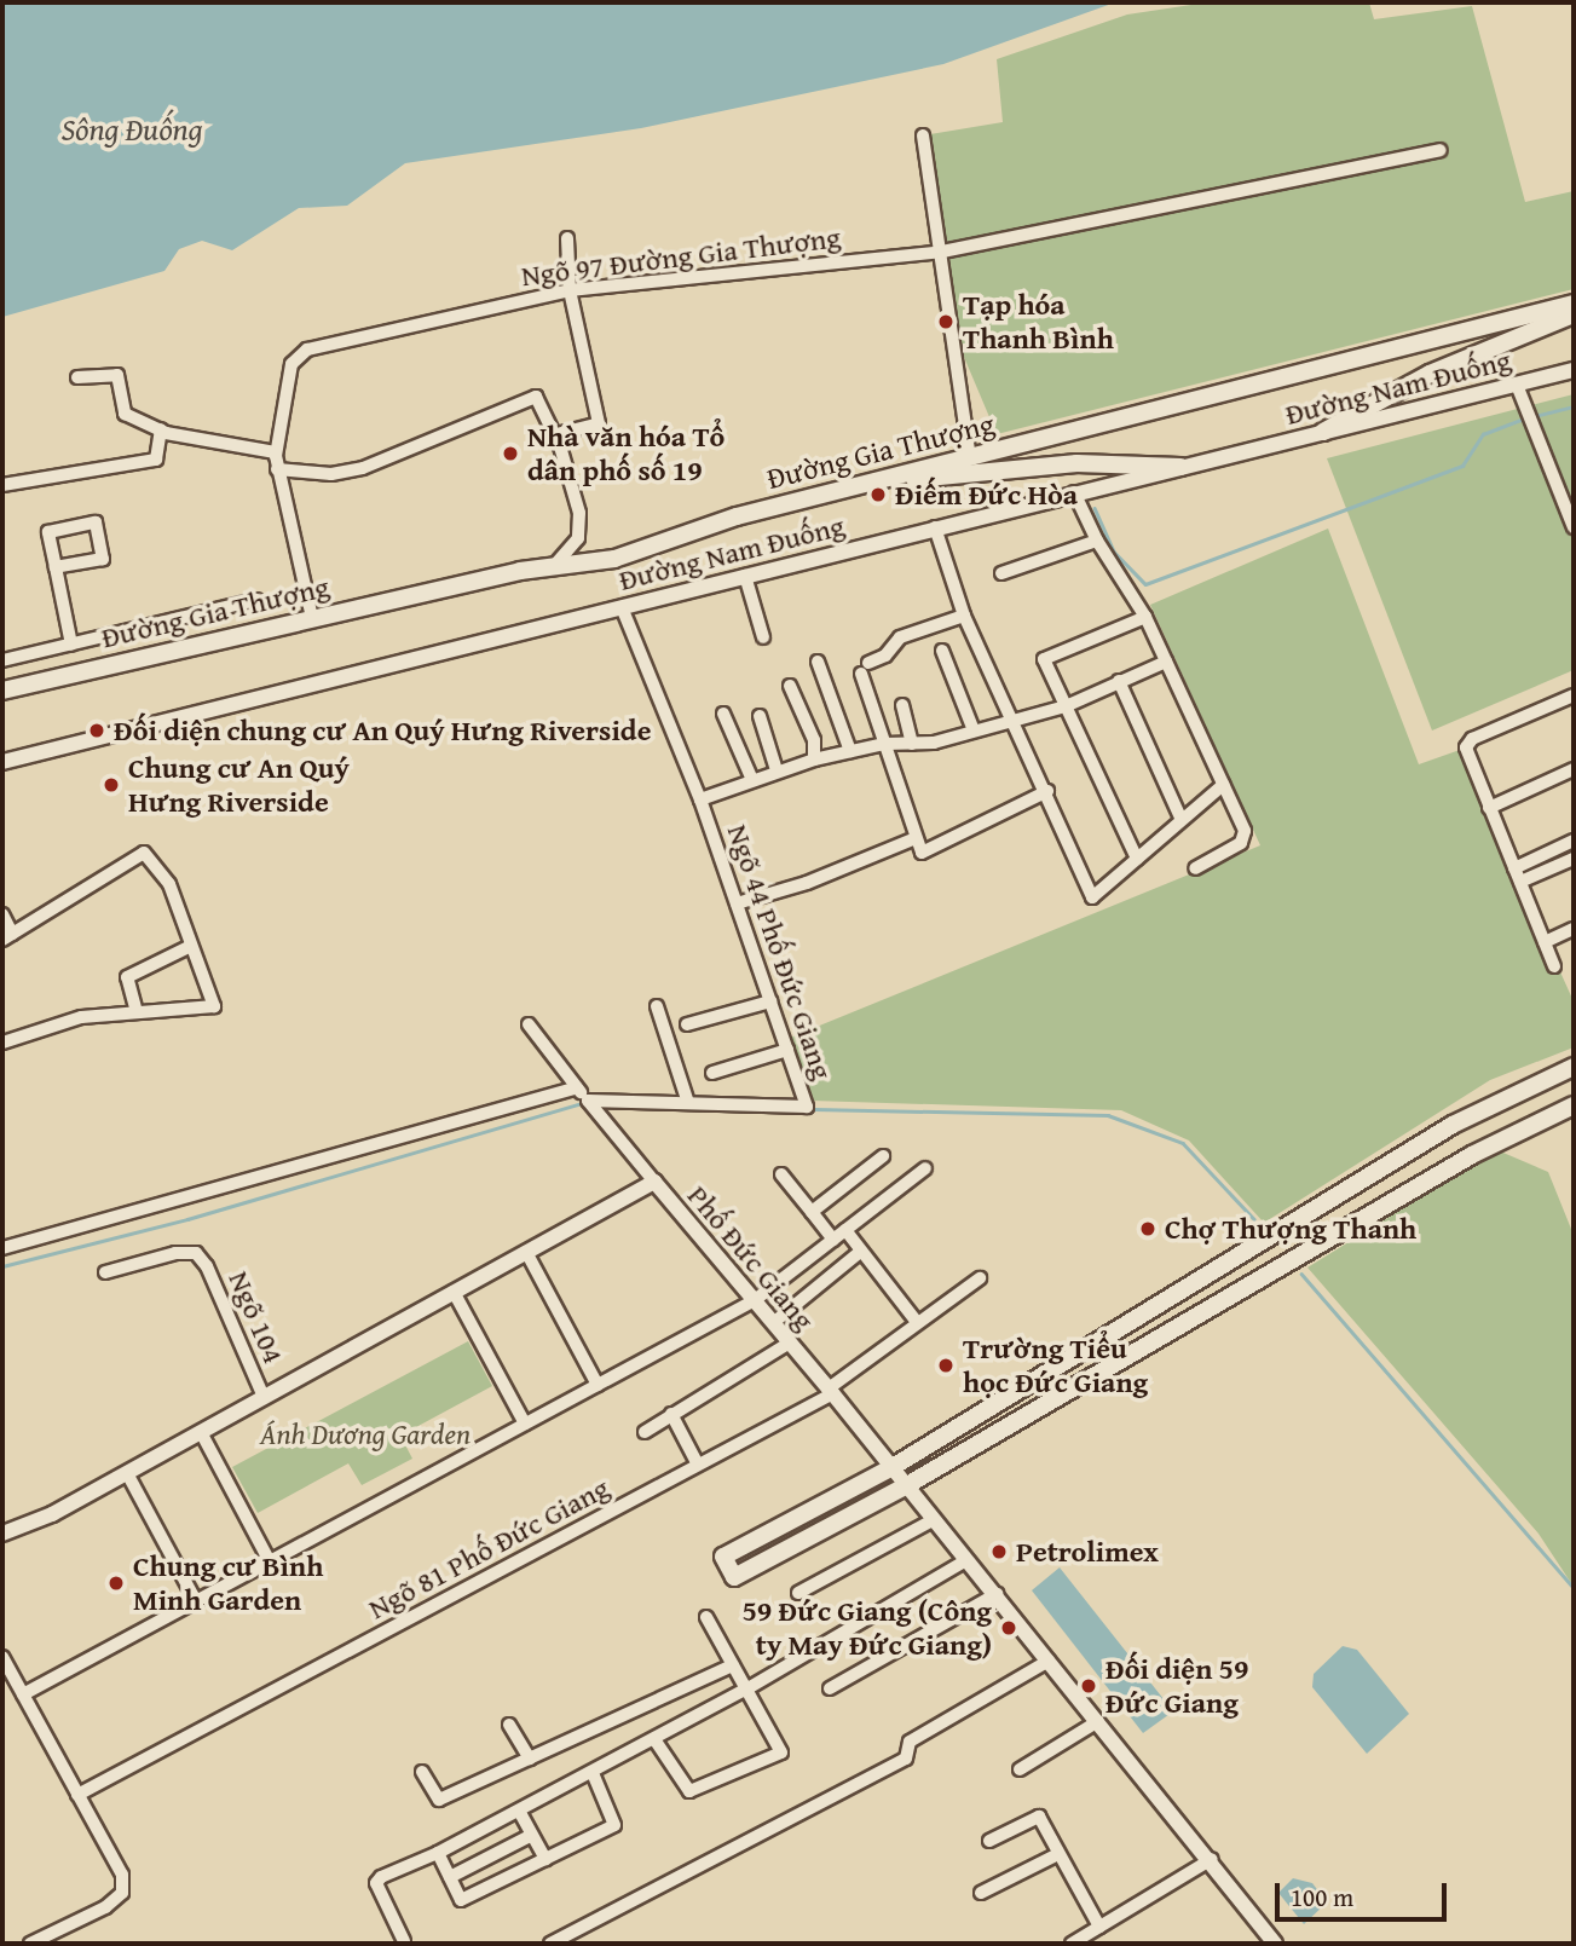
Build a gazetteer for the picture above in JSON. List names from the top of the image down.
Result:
{
  "streets": {
    "main road": ["Đường Gia Thượng"],
    "street": [
      "Ngõ 97 Đường Gia Thượng",
      "Đường Nam Đuống",
      "Ngõ 44 Phố Đức Giang",
      "Phố Đức Giang",
      "Ngõ 104",
      "Ngõ 81 Phố Đức Giang"
    ]
  },
  "crossings": [
    ["Ngõ 97 Đường Gia Thượng", "Đường Gia Thượng"],
    ["Đường Nam Đuống", "Ngõ 44 Phố Đức Giang"],
    ["Phố Đức Giang", "Ngõ 104"],
    ["Phố Đức Giang", "Ngõ 81 Phố Đức Giang"]
  ],
  "water": ["Sông Đuống"],
  "parks": ["Ánh Dương Garden"],
  "places": [
    "Tạp hóa Thanh Bình",
    "Nhà văn hóa Tổ dân phố số 19",
    "Điếm Đức Hòa",
    "Đối diện chung cư An Quý Hưng Riverside",
    "Chung cư An Quý Hưng Riverside",
    "Chợ Thượng Thanh",
    "Trường Tiểu học Đức Giang",
    "Petrolimex",
    "Chung cư Bình Minh Garden",
    "59 Đức Giang (Công ty May Đức Giang)",
    "Đối diện 59 Đức Giang"
  ],
  "scale_bar": "100 m"
}
